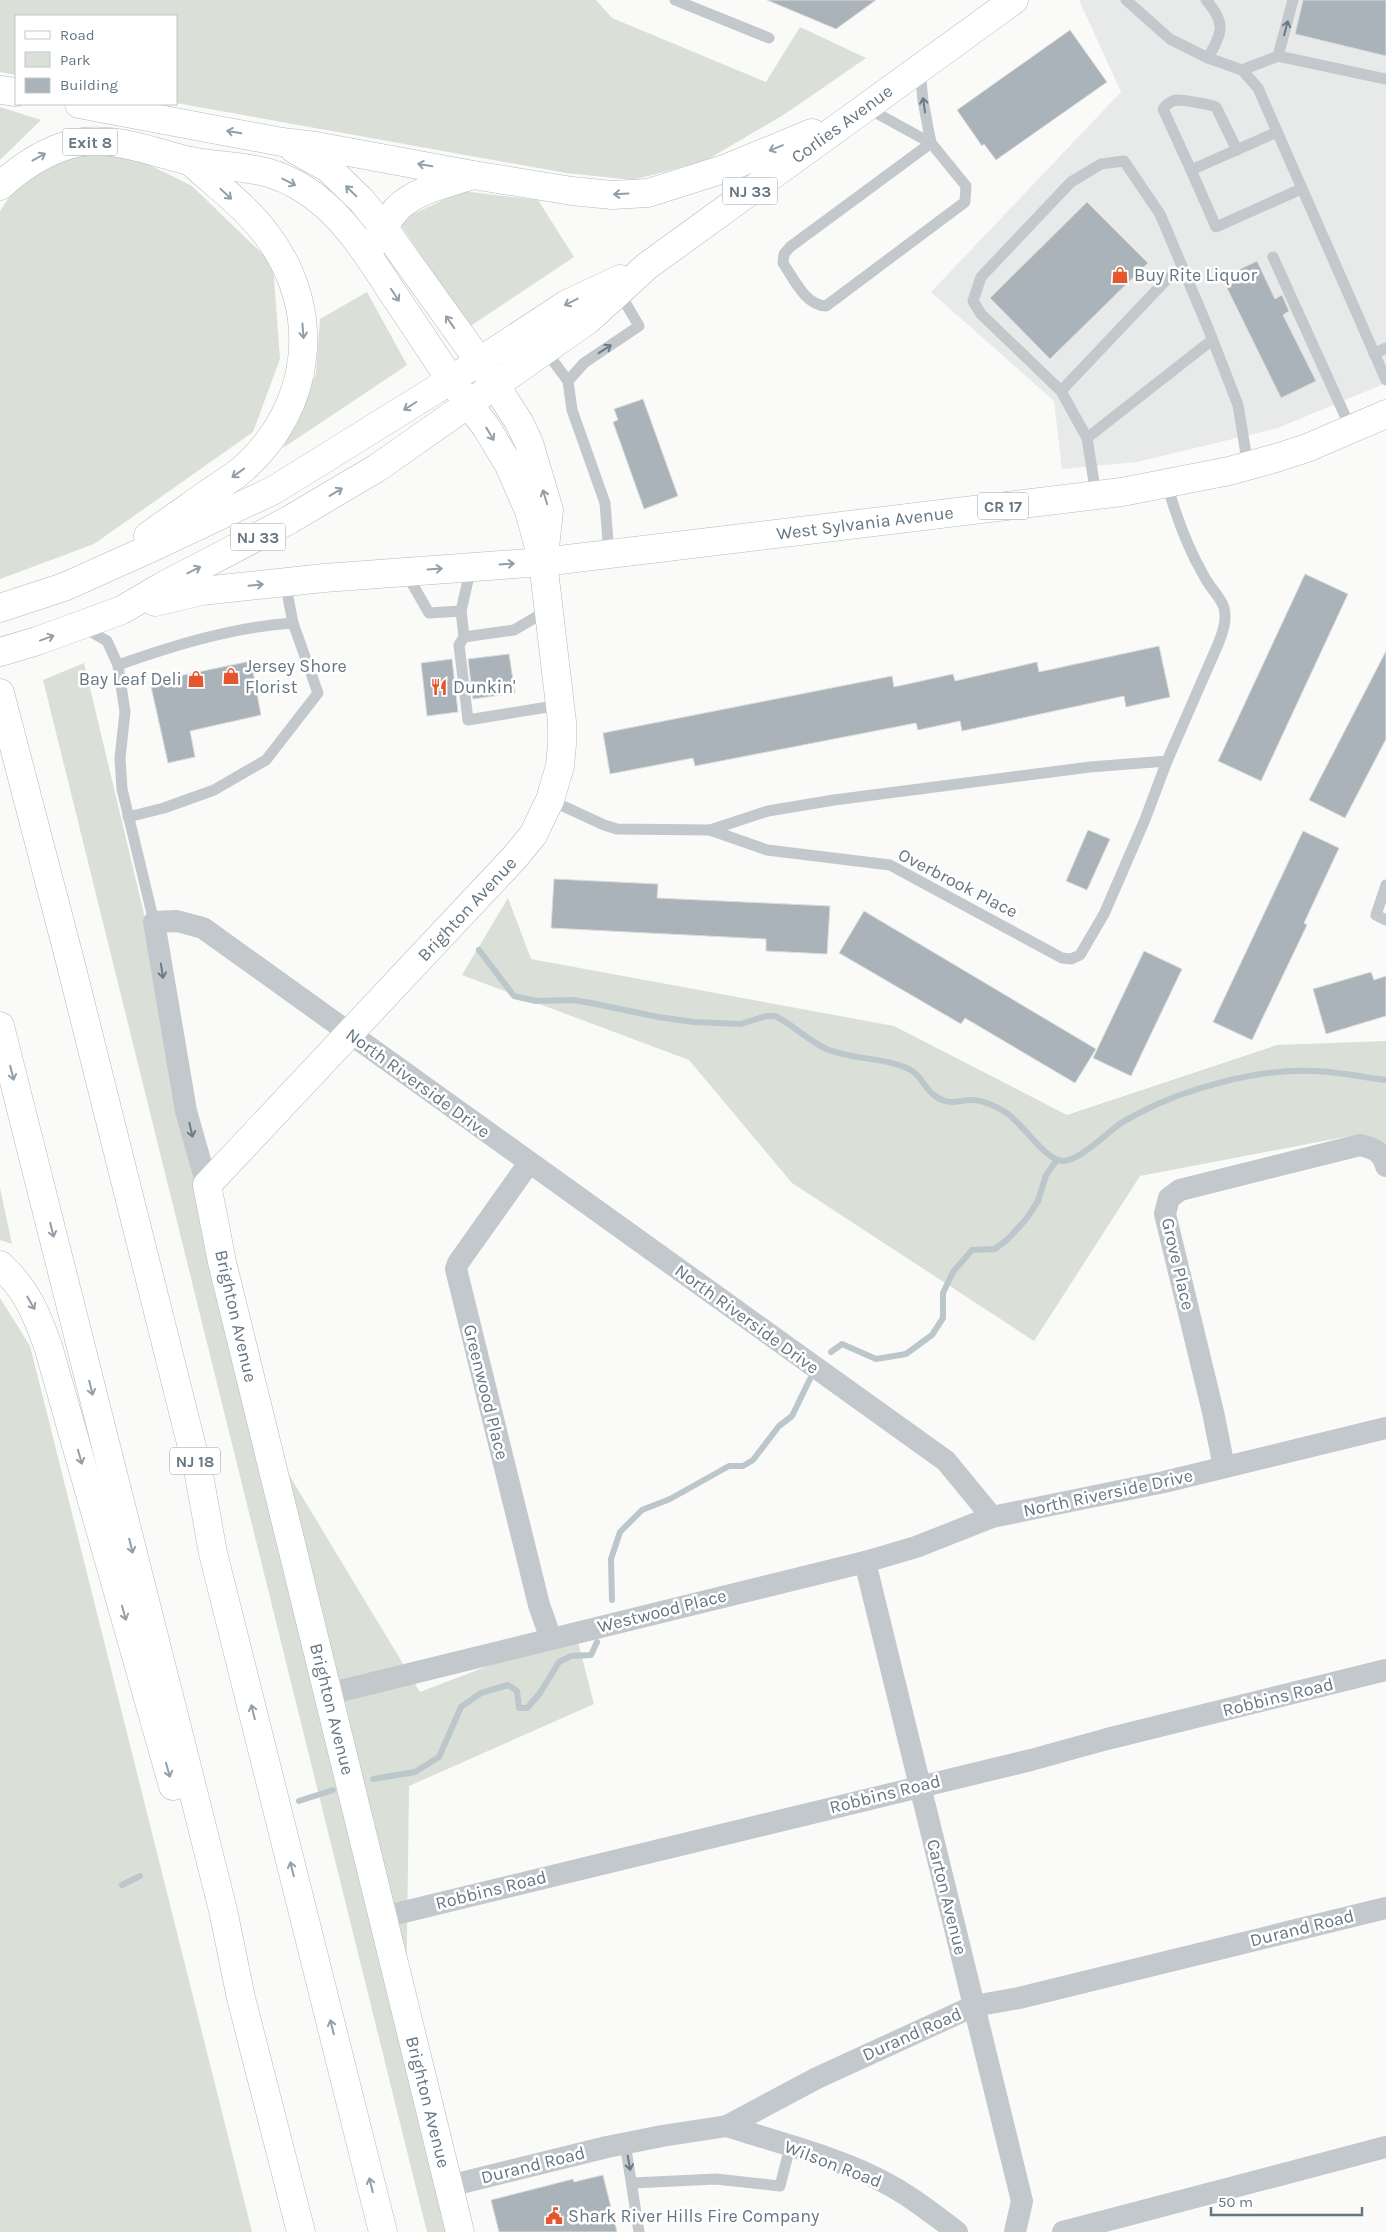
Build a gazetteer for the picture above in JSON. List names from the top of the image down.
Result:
{
  "streets": {
    "main road": [
      "Corlies Avenue",
      "Exit 8",
      "NJ 33",
      "CR 17",
      "West Sylvania Avenue",
      "Brighton Avenue",
      "NJ 18"
    ],
    "street": [
      "North Riverside Drive",
      "Grove Place",
      "Greenwood Place",
      "Westwood Place",
      "Robbins Road",
      "Carton Avenue",
      "Durand Road",
      "Wilson Road"
    ],
    "lane": ["Overbrook Place"]
  },
  "crossings": [
    ["Corlies Avenue", "NJ 33"],
    ["Exit 8", "Brighton Avenue"],
    ["NJ 33", "West Sylvania Avenue"],
    ["NJ 33", "Brighton Avenue"],
    ["West Sylvania Avenue", "Brighton Avenue"],
    ["Overbrook Place", "Brighton Avenue"],
    ["Brighton Avenue", "North Riverside Drive"],
    ["Brighton Avenue", "Westwood Place"],
    ["Brighton Avenue", "Robbins Road"],
    ["Brighton Avenue", "Durand Road"],
    ["North Riverside Drive", "Grove Place"],
    ["North Riverside Drive", "Greenwood Place"],
    ["North Riverside Drive", "Westwood Place"],
    ["Greenwood Place", "Westwood Place"],
    ["Westwood Place", "Carton Avenue"],
    ["Robbins Road", "Carton Avenue"],
    ["Carton Avenue", "Durand Road"],
    ["Durand Road", "Wilson Road"]
  ],
  "places": {
    "shop": ["Buy Rite Liquor", "Jersey Shore Florist", "Bay Leaf Deli"],
    "restaurant": ["Dunkin'"],
    "public building": ["Shark River Hills Fire Company"]
  },
  "legend": ["Road", "Park", "Building"],
  "scale_bar": "50 m"
}
